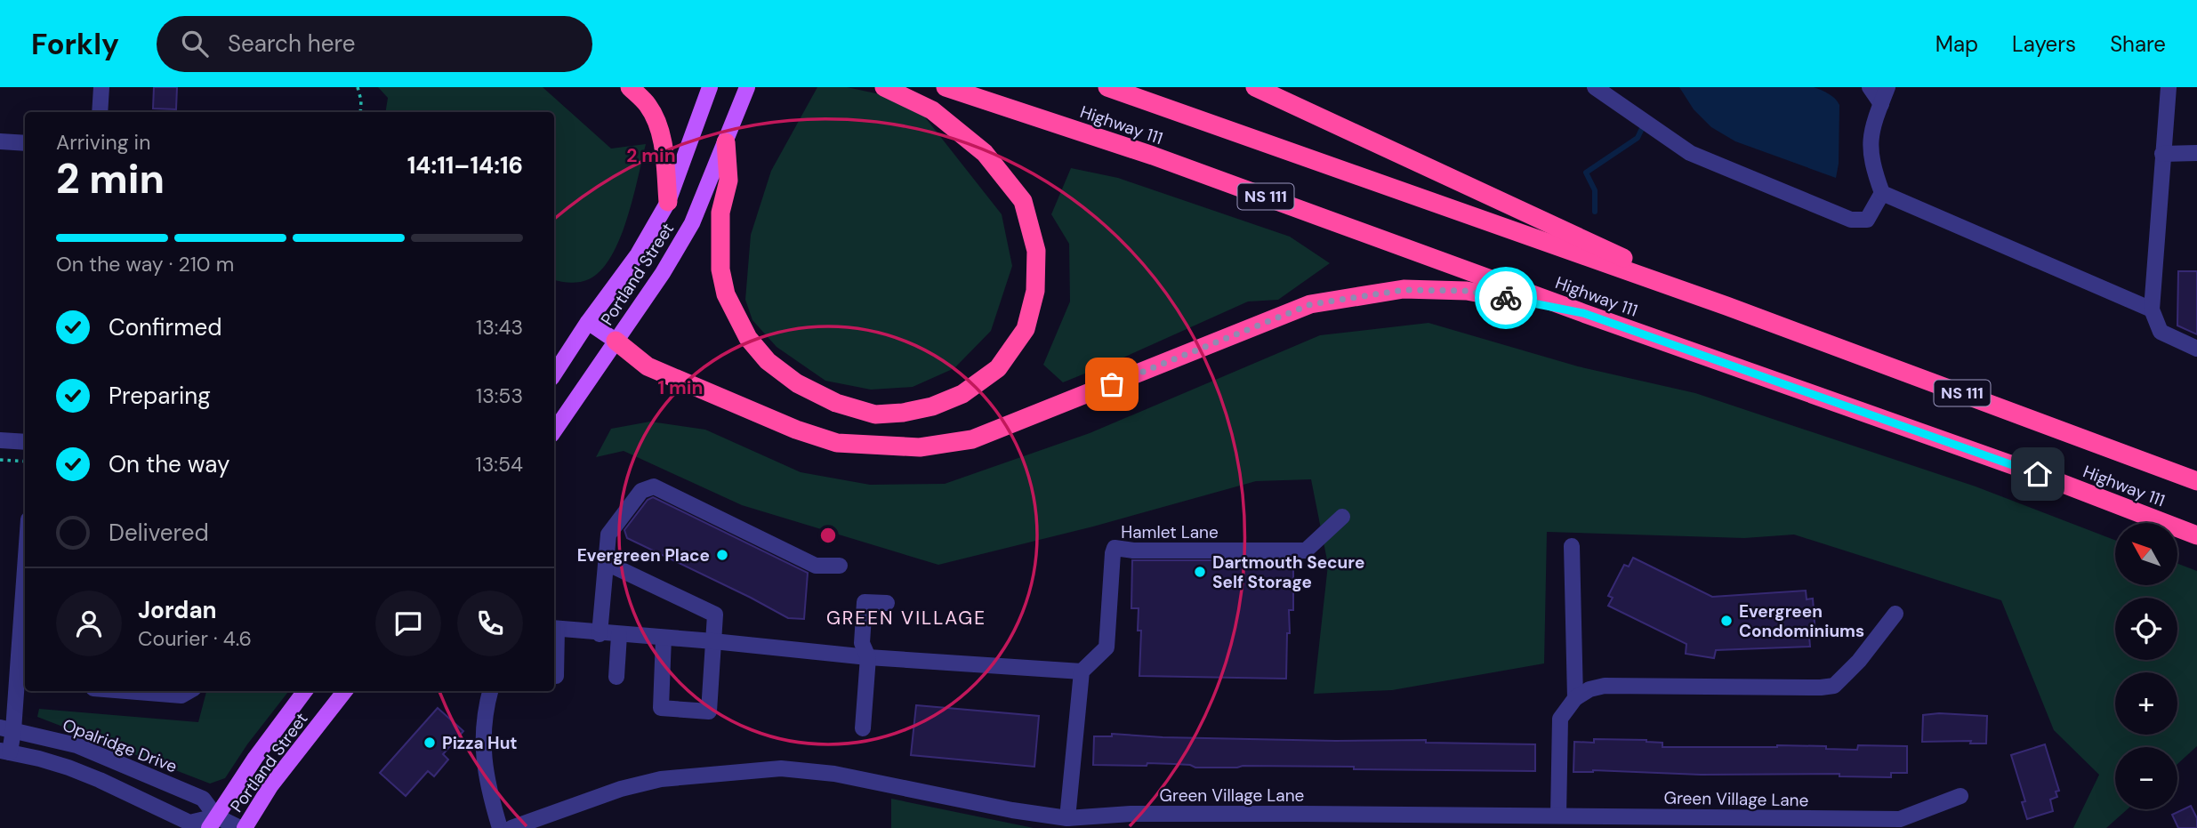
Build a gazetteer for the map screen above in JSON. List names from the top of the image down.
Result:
{
  "streets": {
    "highway": ["Highway 111", "NS 111"],
    "main road": ["Portland Street"],
    "street": ["Hamlet Lane", "Opalridge Drive", "Green Village Lane"]
  },
  "crossings": [
    ["Portland Street", "Opalridge Drive"]
  ],
  "districts": ["GREEN VILLAGE"],
  "places": [
    "Evergreen Place",
    "Dartmouth Secure Self Storage",
    "Evergreen Condominiums",
    "Pizza Hut"
  ],
  "north": "top left",
  "page": {
    "header": "Forkly",
    "search": "Search here",
    "nav": ["Map", "Layers", "Share"],
    "heading": ["2 min", "Arriving in", "14:11–14:16"],
    "panel": ["Jordan", "Courier · 4.6"],
    "bar": "On the way · 210 m",
    "list": [
      ["Confirmed", "13:43"],
      ["Preparing", "13:53"],
      ["On the way", "13:54"],
      "Delivered"
    ],
    "map_buttons": ["+", "−"]
  },
  "rings": ["2 min", "1 min"]
}
